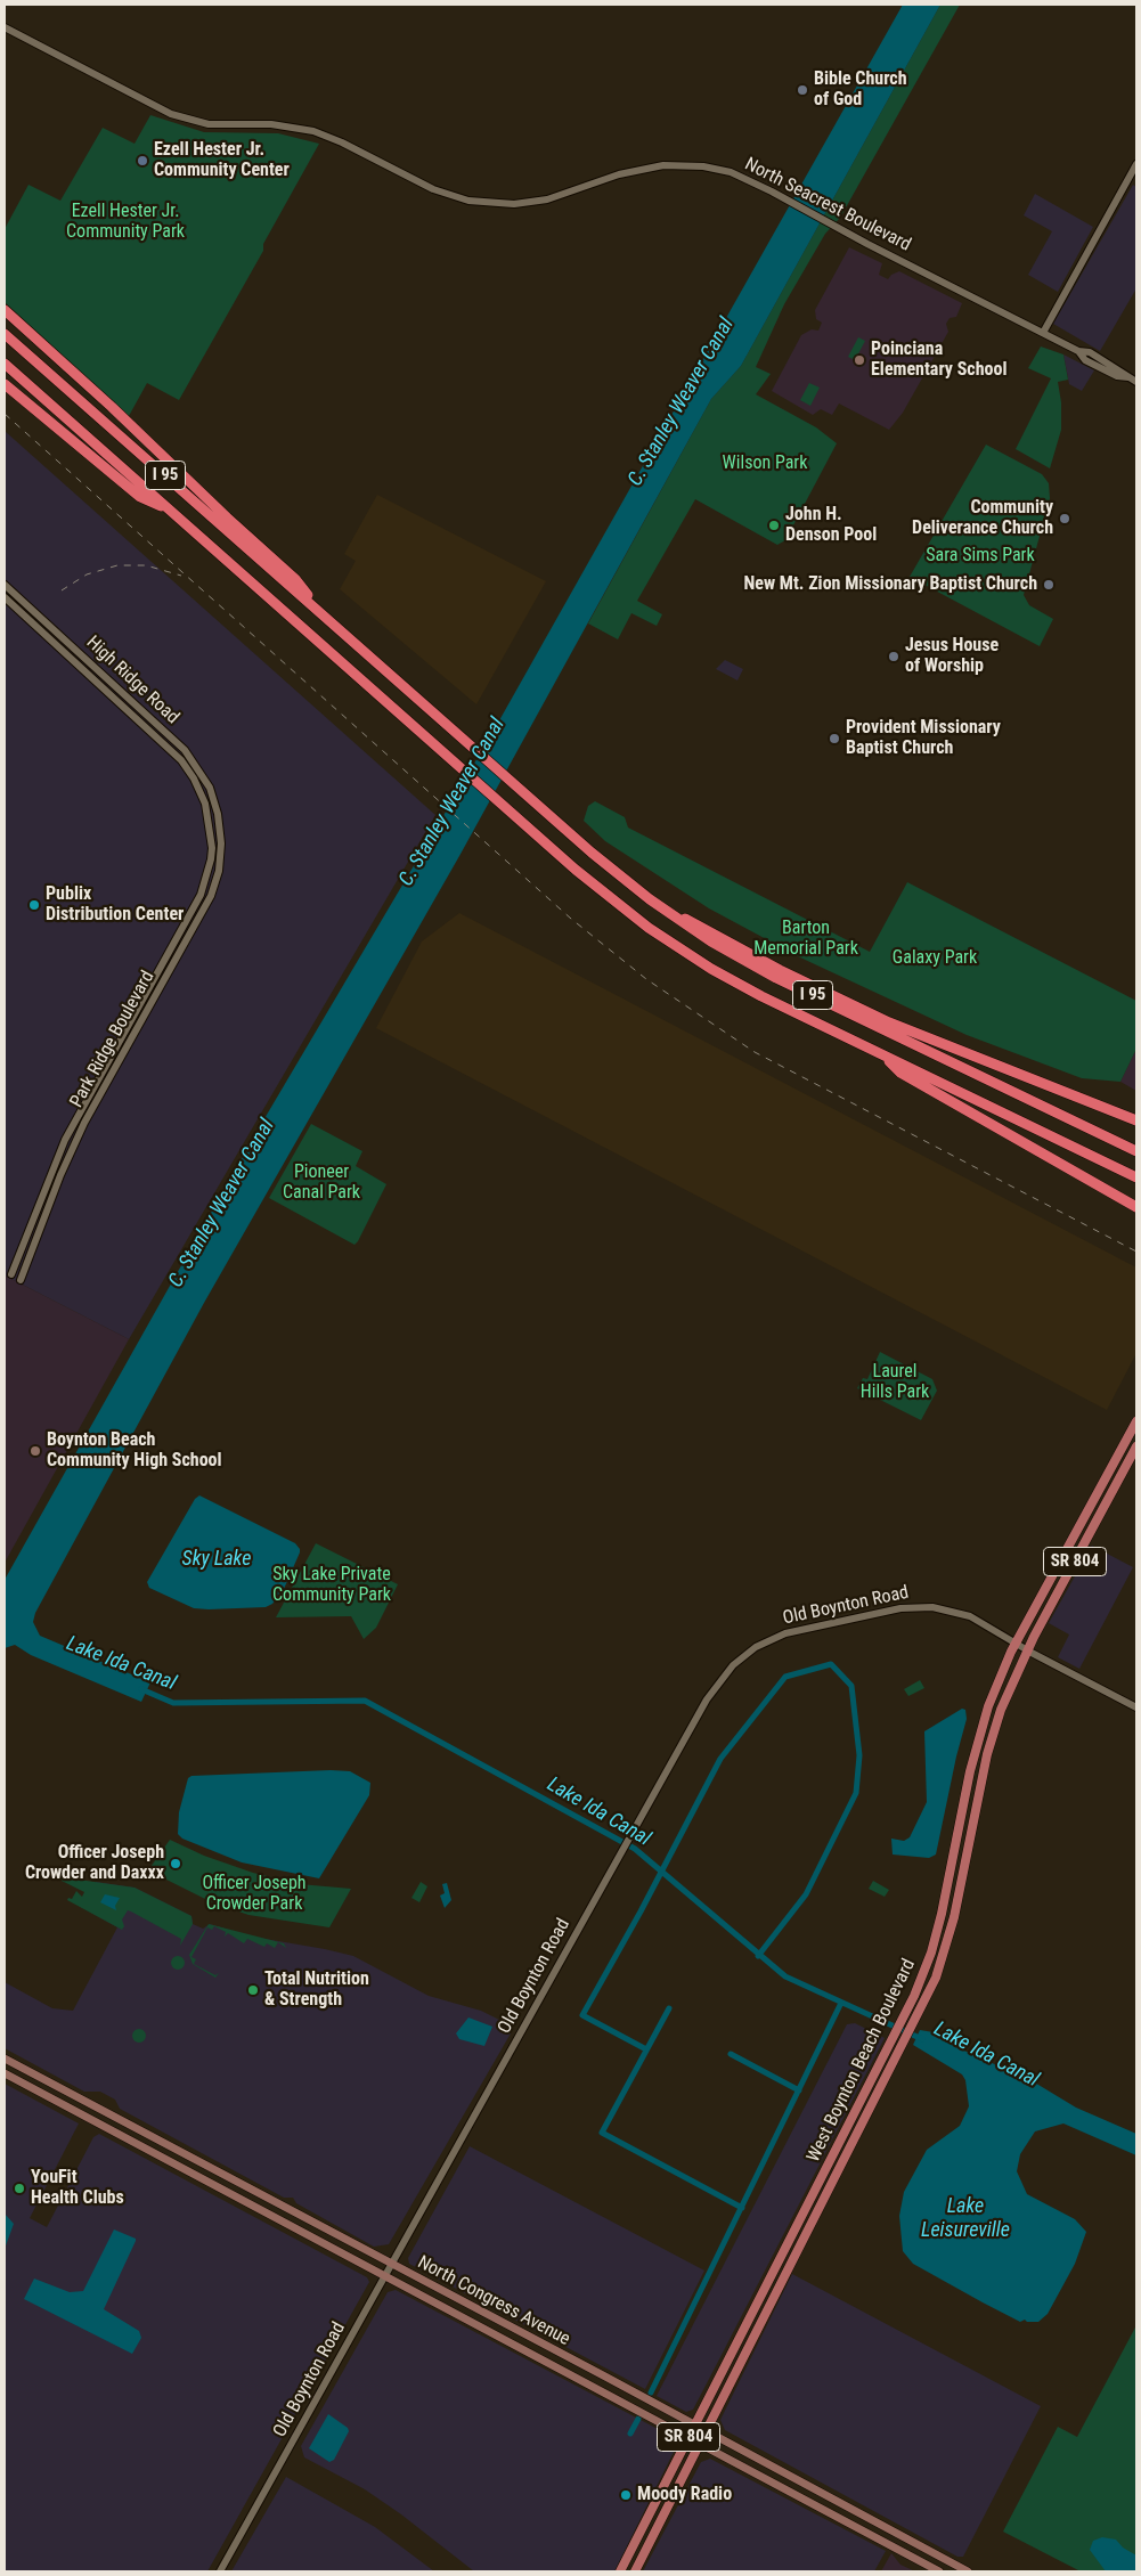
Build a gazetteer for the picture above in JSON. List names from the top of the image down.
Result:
{
  "streets": {
    "highway": ["I 95"],
    "main road": ["SR 804", "West Boynton Beach Boulevard", "North Congress Avenue"],
    "street": [
      "North Seacrest Boulevard",
      "High Ridge Road",
      "Park Ridge Boulevard",
      "Old Boynton Road"
    ]
  },
  "crossings": [
    ["High Ridge Road", "Park Ridge Boulevard"],
    ["Old Boynton Road", "West Boynton Beach Boulevard"],
    ["Old Boynton Road", "North Congress Avenue"],
    ["West Boynton Beach Boulevard", "North Congress Avenue"]
  ],
  "water": [
    "C. Stanley Weaver Canal",
    "Sky Lake",
    "Lake Ida Canal",
    "Lake Leisureville"
  ],
  "parks": [
    "Ezell Hester Jr. Community Park",
    "Wilson Park",
    "Sara Sims Park",
    "Barton Memorial Park",
    "Galaxy Park",
    "Pioneer Canal Park",
    "Laurel Hills Park",
    "Sky Lake Private Community Park",
    "Officer Joseph Crowder Park"
  ],
  "places": [
    "Bible Church of God",
    "Ezell Hester Jr. Community Center",
    "Poinciana Elementary School",
    "Community Deliverance Church",
    "John H. Denson Pool",
    "New Mt. Zion Missionary Baptist Church",
    "Jesus House of Worship",
    "Provident Missionary Baptist Church",
    "Publix Distribution Center",
    "Boynton Beach Community High School",
    "Officer Joseph Crowder and Daxxx",
    "Total Nutrition & Strength",
    "YouFit Health Clubs",
    "Moody Radio"
  ]
}
